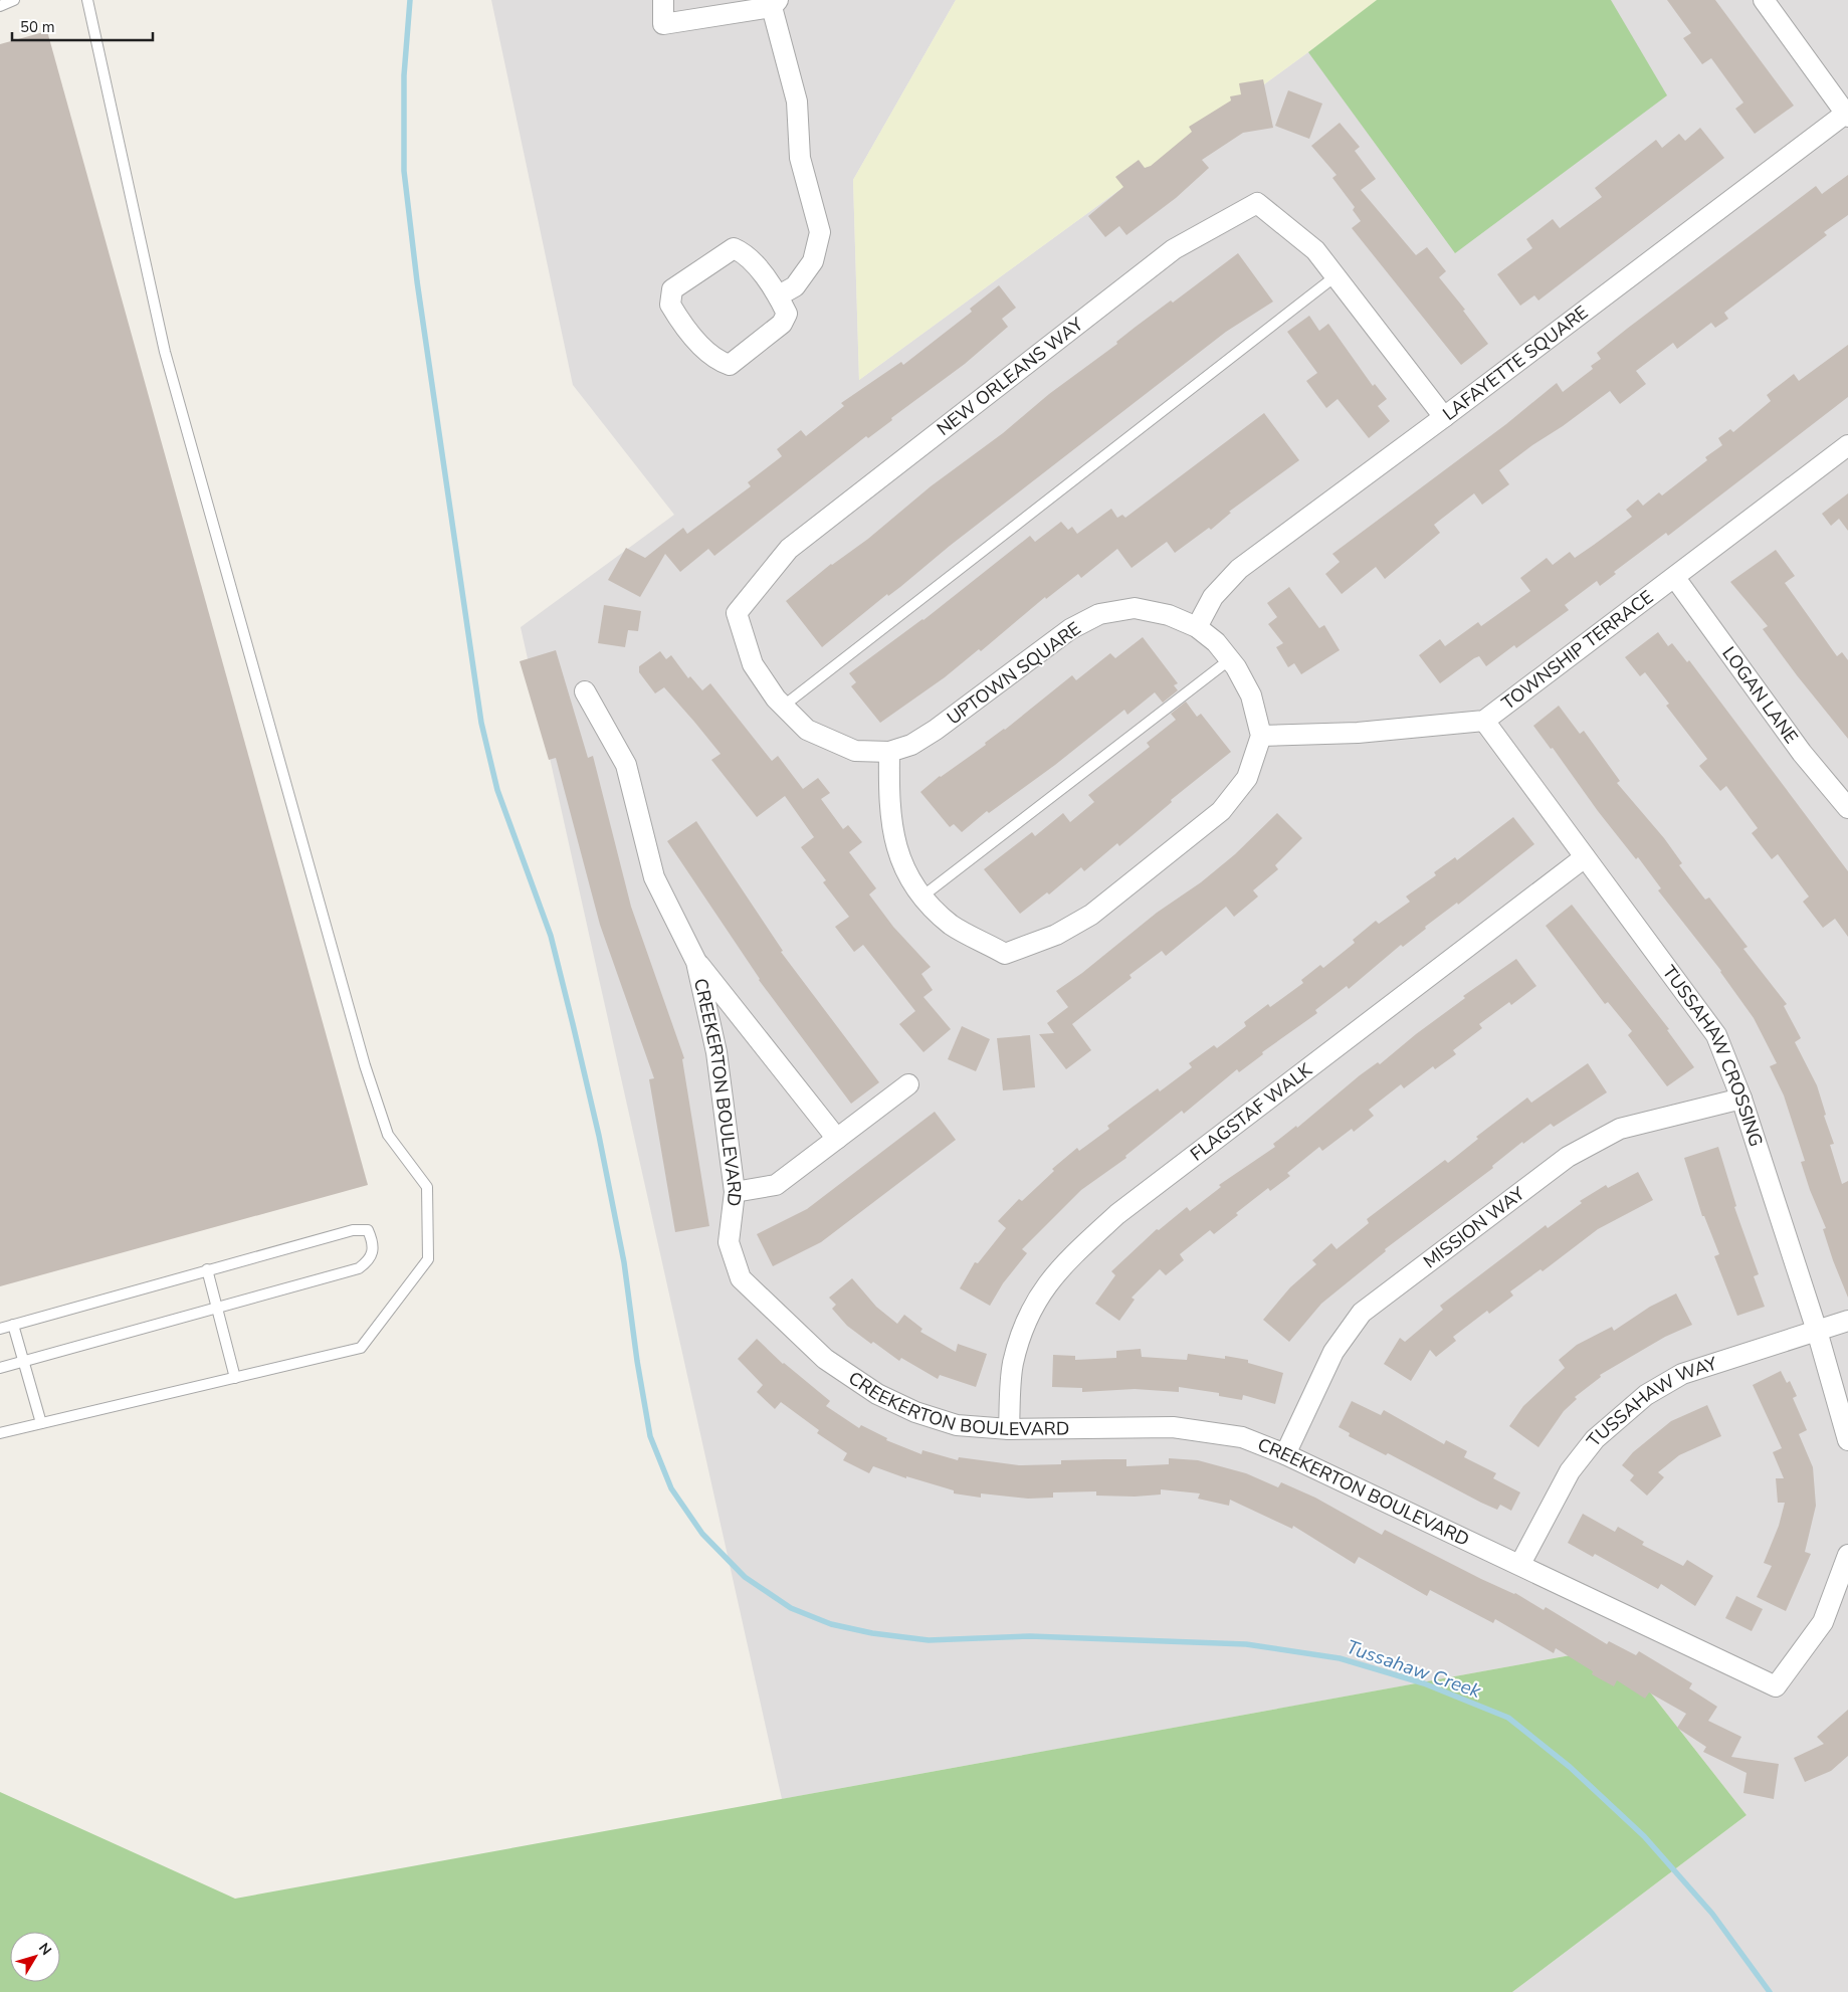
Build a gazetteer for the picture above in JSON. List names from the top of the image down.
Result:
{
  "streets": {
    "street": [
      "LAFAYETTE SQUARE",
      "NEW ORLEANS WAY",
      "TOWNSHIP TERRACE",
      "UPTOWN SQUARE",
      "LOGAN LANE",
      "TUSSAHAW CROSSING",
      "CREEKERTON BOULEVARD",
      "FLAGSTAF WALK",
      "MISSION WAY",
      "TUSSAHAW WAY"
    ]
  },
  "crossings": [
    ["LAFAYETTE SQUARE", "NEW ORLEANS WAY"],
    ["LAFAYETTE SQUARE", "UPTOWN SQUARE"],
    ["NEW ORLEANS WAY", "UPTOWN SQUARE"],
    ["TOWNSHIP TERRACE", "UPTOWN SQUARE"],
    ["TOWNSHIP TERRACE", "LOGAN LANE"],
    ["TOWNSHIP TERRACE", "TUSSAHAW CROSSING"],
    ["TUSSAHAW CROSSING", "FLAGSTAF WALK"],
    ["TUSSAHAW CROSSING", "MISSION WAY"],
    ["TUSSAHAW CROSSING", "TUSSAHAW WAY"],
    ["CREEKERTON BOULEVARD", "FLAGSTAF WALK"],
    ["CREEKERTON BOULEVARD", "MISSION WAY"],
    ["CREEKERTON BOULEVARD", "TUSSAHAW WAY"]
  ],
  "water": ["Tussahaw Creek"],
  "scale_bar": "50 m",
  "north": "top right"
}
